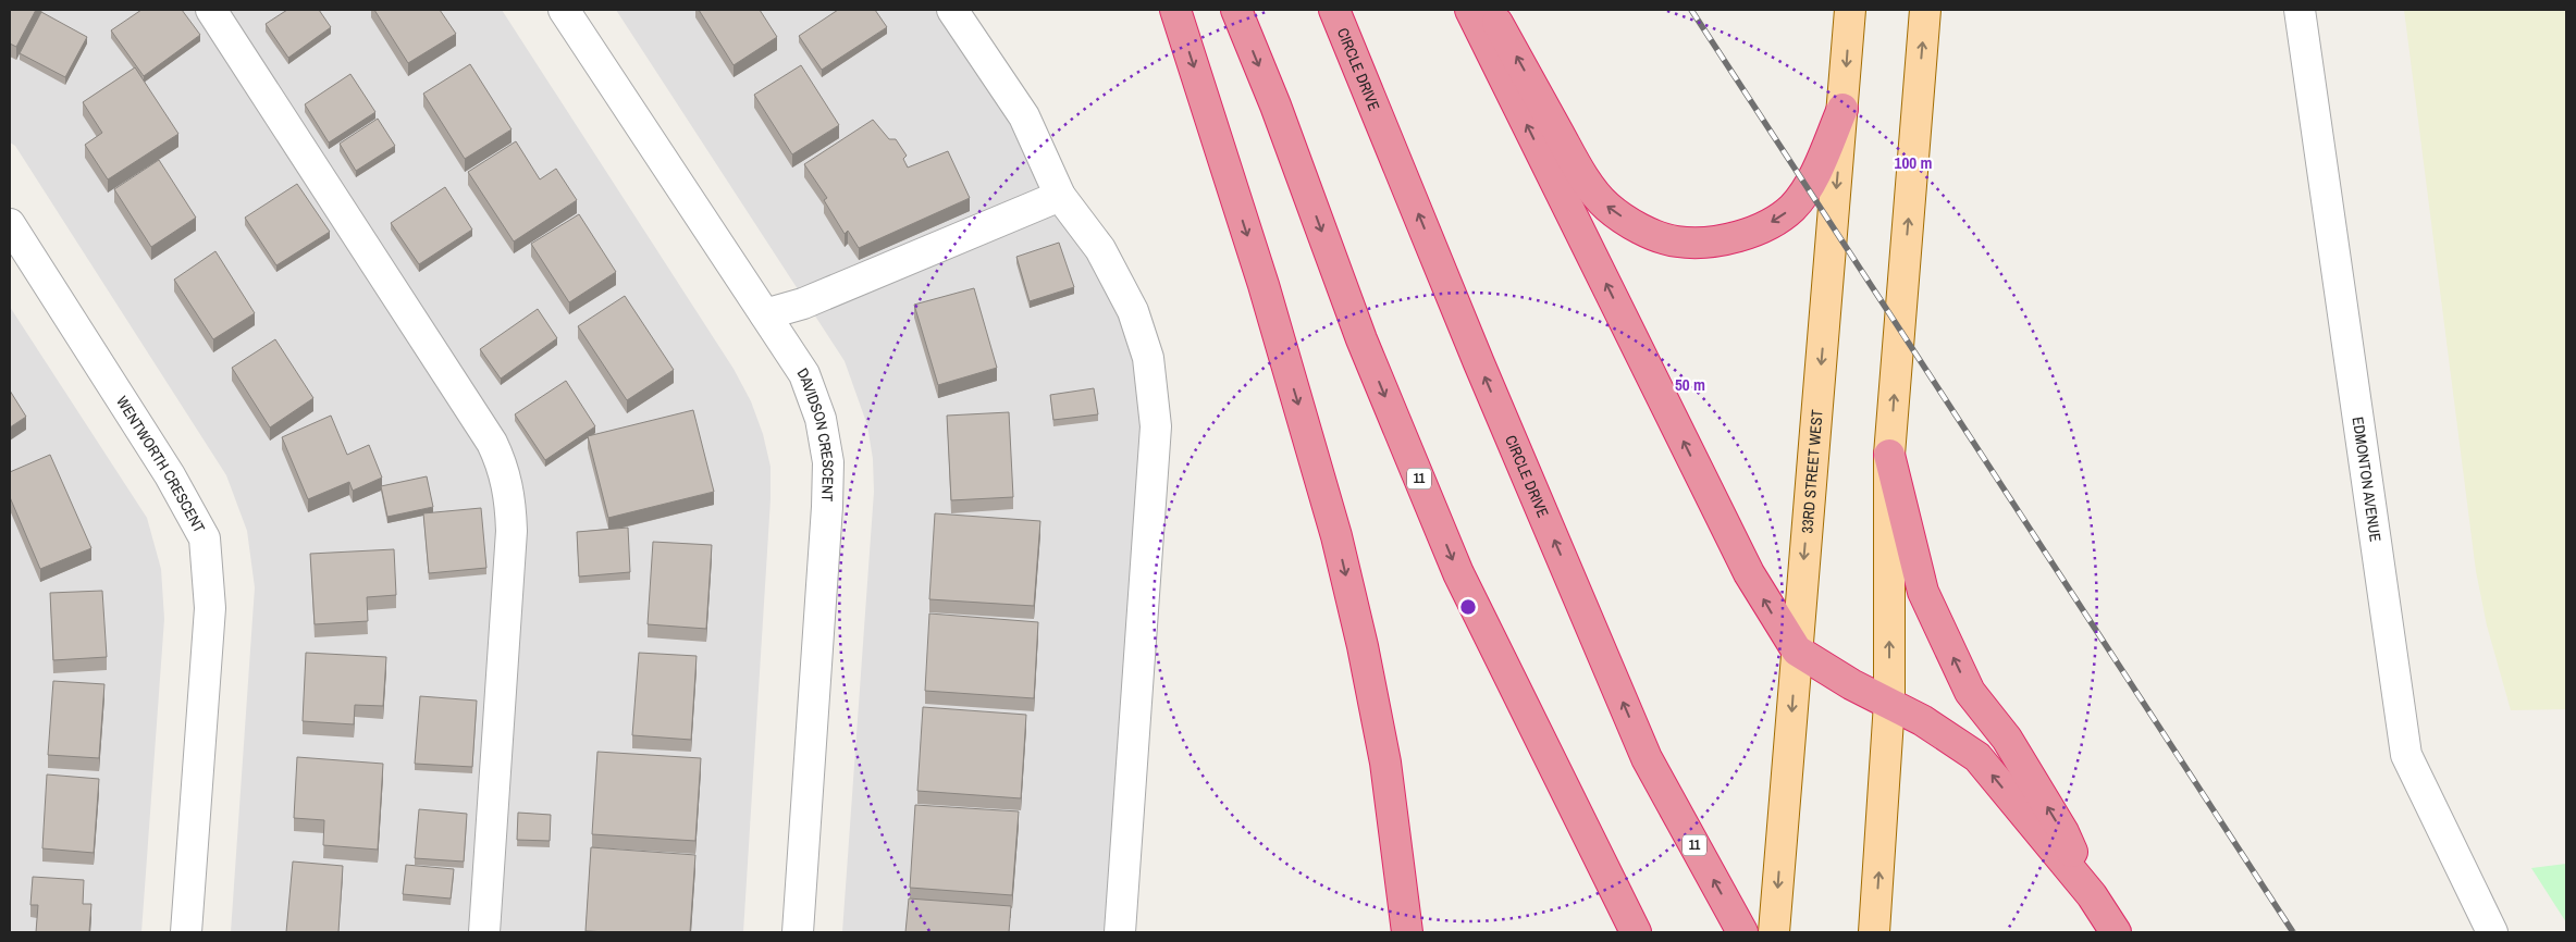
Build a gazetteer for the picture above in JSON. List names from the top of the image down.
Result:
{
  "streets": {
    "highway": ["CIRCLE DRIVE", "11"],
    "main road": ["33RD STREET WEST"],
    "street": ["DAVIDSON CRESCENT", "WENTWORTH CRESCENT", "EDMONTON AVENUE"]
  },
  "rings": ["100 m", "50 m"]
}
